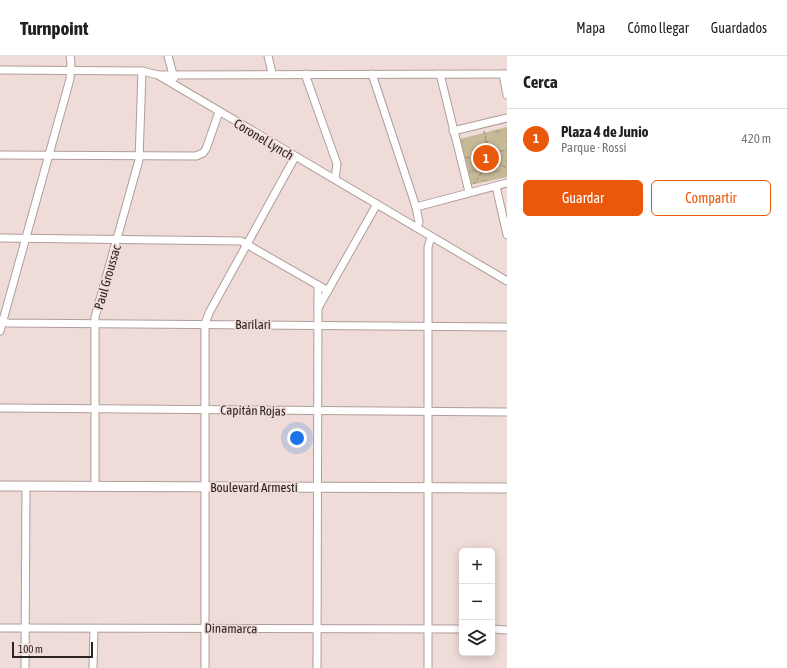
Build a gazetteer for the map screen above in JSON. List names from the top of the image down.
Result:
{
  "streets": {
    "main road": ["Boulevard Armesti"],
    "street": [
      "Coronel Lynch",
      "Paul Groussac",
      "Barilari",
      "Capitán Rojas",
      "Dinamarca"
    ]
  },
  "crossings": [
    ["Coronel Lynch", "Paul Groussac"],
    ["Paul Groussac", "Barilari"],
    ["Paul Groussac", "Capitán Rojas"],
    ["Paul Groussac", "Boulevard Armesti"]
  ],
  "scale_bar": "100 m",
  "page": {
    "header": "Turnpoint",
    "nav": ["Mapa", "Cómo llegar", "Guardados"],
    "heading": "Cerca",
    "list": [
      {
        "mark": "1",
        "name": "Plaza 4 de Junio",
        "note": "Parque · Rossi",
        "value": "420 m"
      }
    ],
    "pins": "1",
    "buttons": ["Guardar", "Compartir"],
    "map_buttons": ["+", "−"],
    "scale": "100 m"
  }
}
